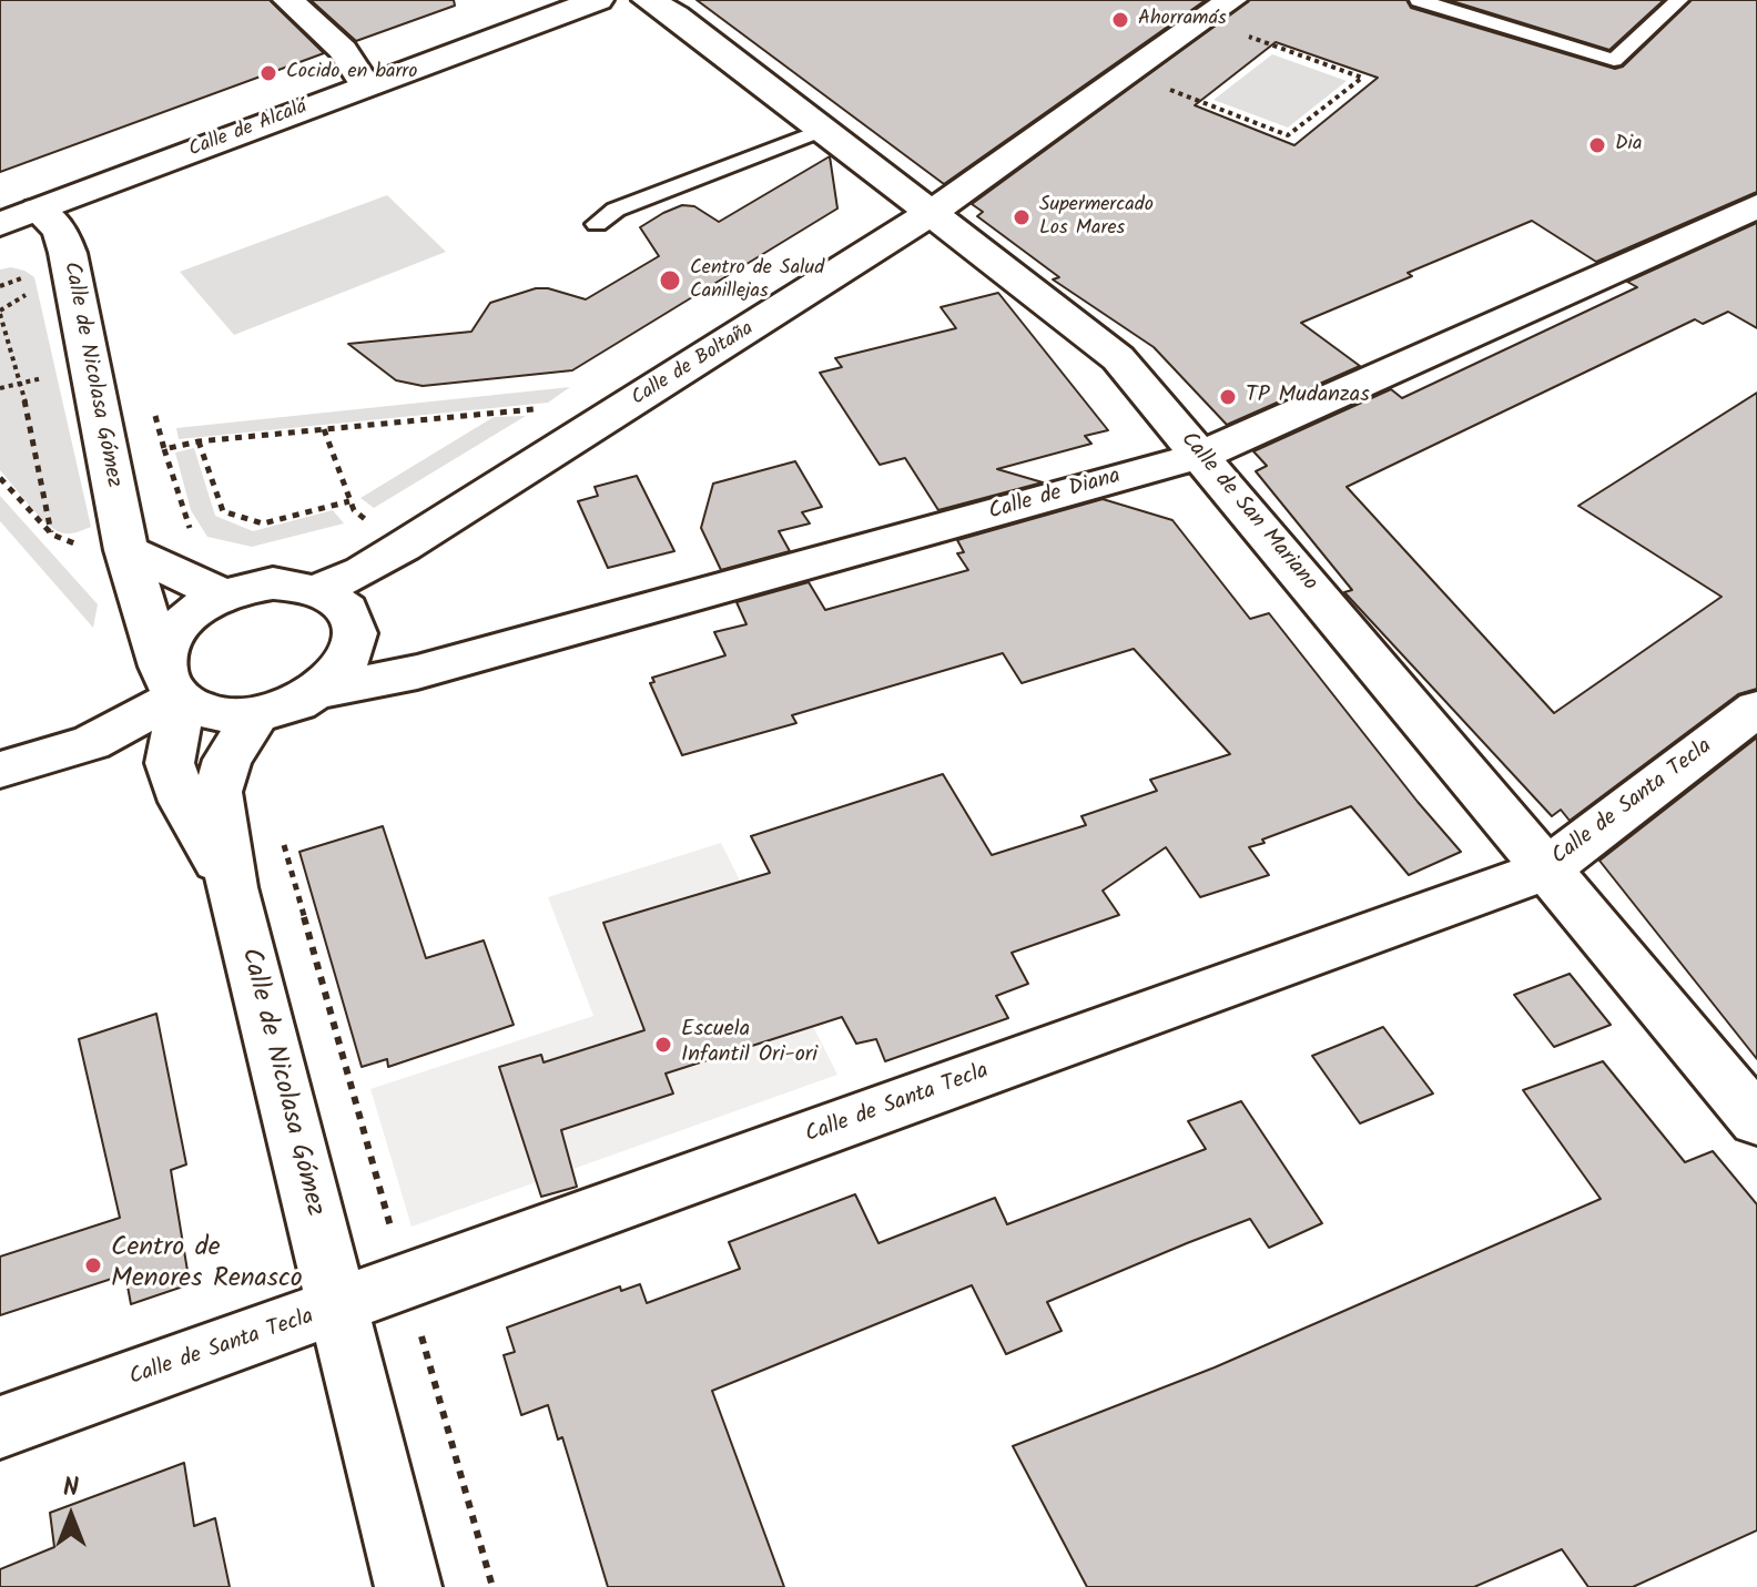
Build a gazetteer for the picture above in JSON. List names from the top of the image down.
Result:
{
  "streets": {
    "street": [
      "Calle de Alcalá",
      "Calle de Boltaña",
      "Calle de Nicolasa Gómez",
      "Calle de Diana",
      "Calle de San Mariano",
      "Calle de Santa Tecla"
    ]
  },
  "crossings": [
    ["Calle de Alcalá", "Calle de Nicolasa Gómez"],
    ["Calle de Boltaña", "Calle de Nicolasa Gómez"],
    ["Calle de Boltaña", "Calle de Diana"],
    ["Calle de Boltaña", "Calle de San Mariano"],
    ["Calle de Nicolasa Gómez", "Calle de Diana"],
    ["Calle de Nicolasa Gómez", "Calle de Santa Tecla"],
    ["Calle de Diana", "Calle de San Mariano"],
    ["Calle de San Mariano", "Calle de Santa Tecla"]
  ],
  "places": [
    "Ahorramás",
    "Cocido en barro",
    "Dia",
    "Supermercado Los Mares",
    "Centro de Salud Canillejas",
    "TP Mudanzas",
    "Escuela Infantil Ori-ori",
    "Centro de Menores Renasco"
  ],
  "north": "top"
}
